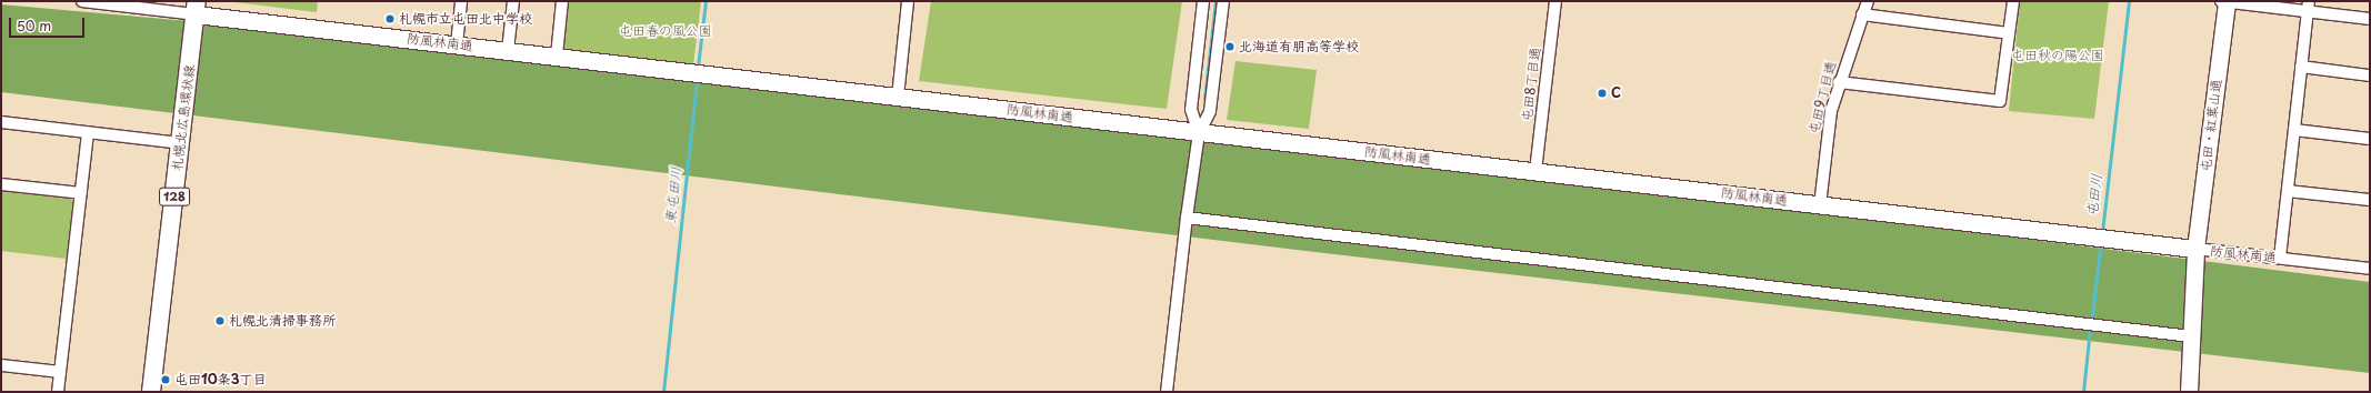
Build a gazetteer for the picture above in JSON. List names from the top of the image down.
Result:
{
  "streets": {
    "main road": ["札幌北広島環状線", "128"],
    "street": [
      "防風林南通",
      "屯田8丁目通",
      "屯田9丁目通",
      "屯田・紅葉山通"
    ]
  },
  "crossings": [
    ["防風林南通", "屯田8丁目通"],
    ["防風林南通", "屯田9丁目通"],
    ["防風林南通", "札幌北広島環状線"],
    ["防風林南通", "屯田・紅葉山通"]
  ],
  "water": ["東屯田川", "屯田川"],
  "parks": ["屯田春の風公園", "屯田秋の陽公園"],
  "places": [
    "札幌市立屯田北中学校",
    "北海道有朋高等学校",
    "C",
    "札幌北清掃事務所",
    "屯田10条3丁目"
  ],
  "scale_bar": "50 m"
}
